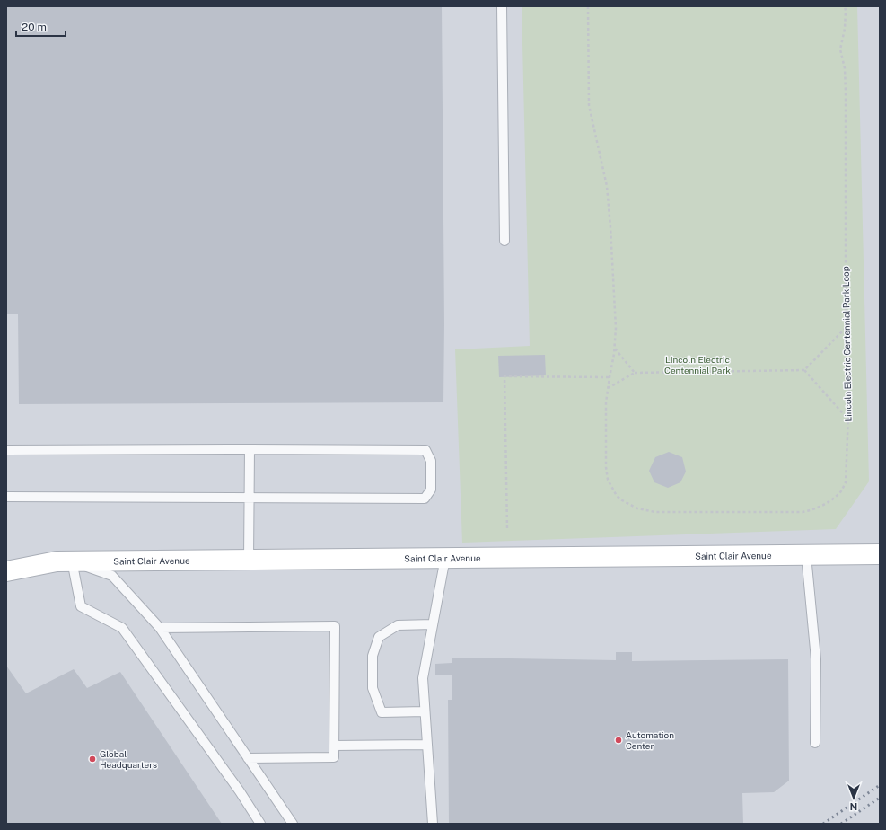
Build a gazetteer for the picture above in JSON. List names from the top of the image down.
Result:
{
  "streets": {
    "street": ["Saint Clair Avenue"],
    "path": ["Lincoln Electric Centennial Park Loop"]
  },
  "parks": ["Lincoln Electric Centennial Park"],
  "places": ["Automation Center", "Global Headquarters"],
  "scale_bar": "20 m",
  "north": "bottom"
}
